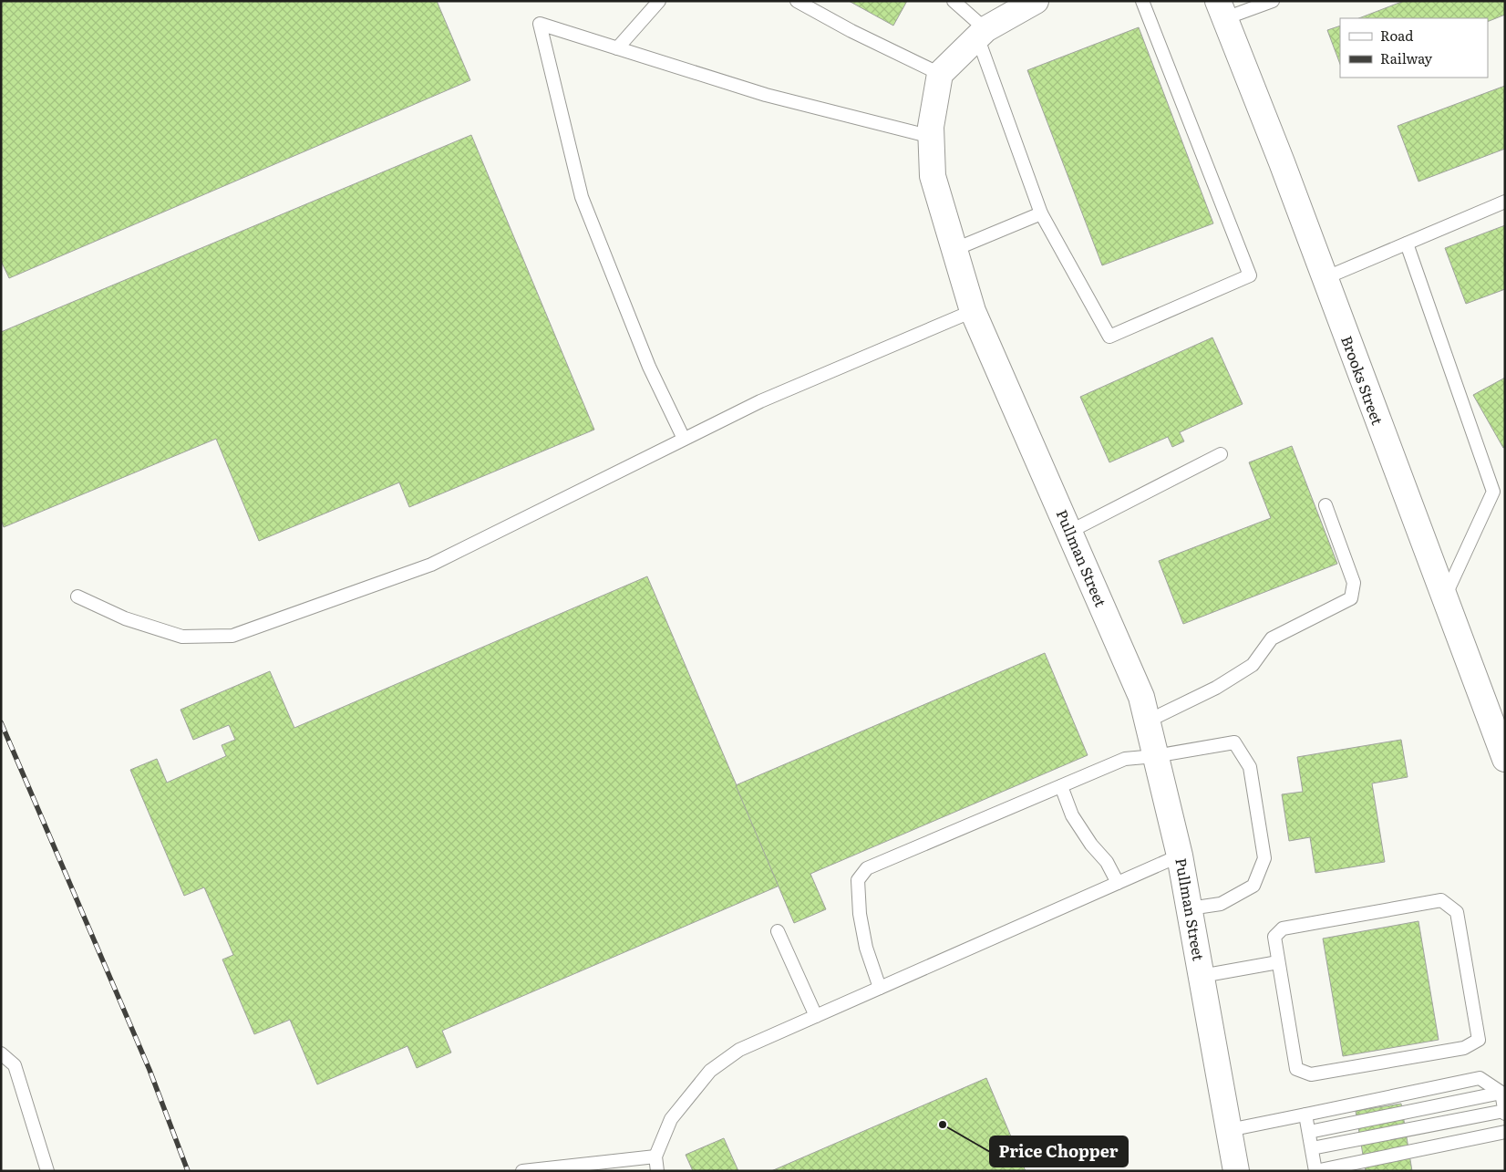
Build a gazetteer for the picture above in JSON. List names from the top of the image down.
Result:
{
  "streets": {
    "street": ["Brooks Street", "Pullman Street"]
  },
  "places": ["Price Chopper"],
  "legend": ["Road", "Railway"]
}
